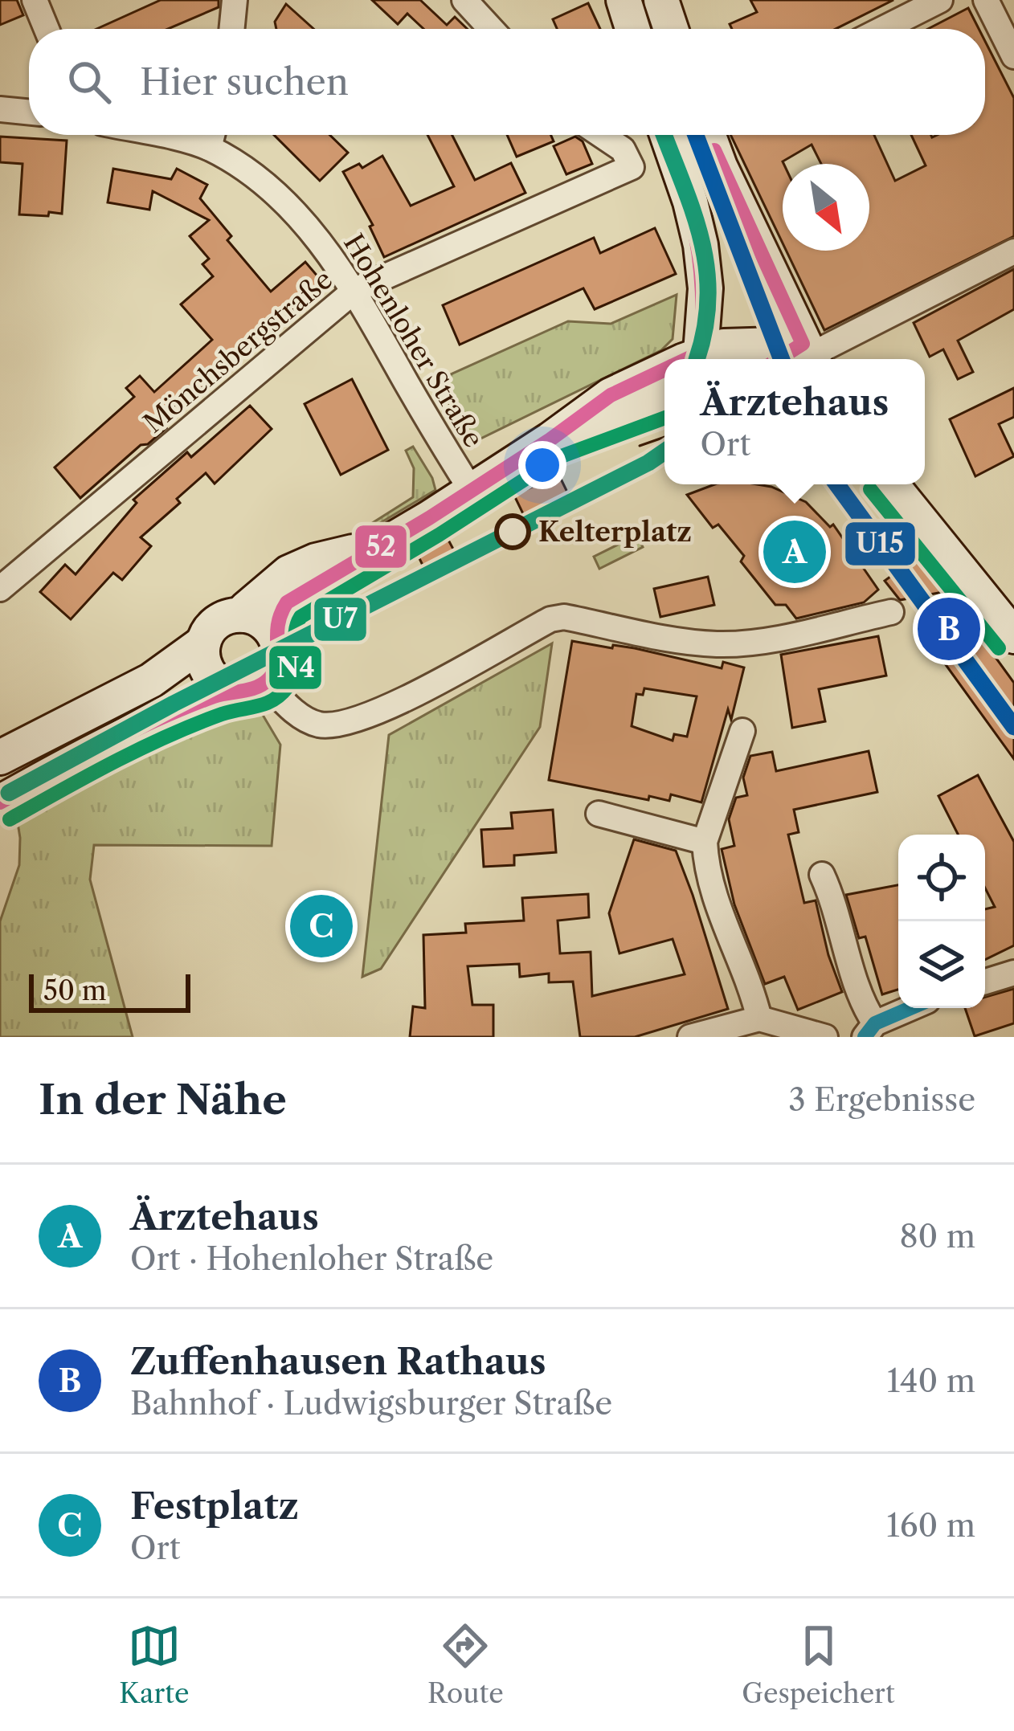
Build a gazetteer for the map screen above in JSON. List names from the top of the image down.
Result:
{
  "streets": {
    "street": ["Hohenloher Straße", "Mönchsbergstraße"]
  },
  "crossings": [
    ["Hohenloher Straße", "Mönchsbergstraße"]
  ],
  "places": ["Kelterplatz"],
  "lines": [
    "transit line U15",
    "transit line U7",
    "transit line 52",
    "transit line N4"
  ],
  "scale_bar": "50 m",
  "north": "bottom right",
  "page": {
    "search": "Hier suchen",
    "popup": ["Ärztehaus", "Ort"],
    "pins": ["A", "B", "C"],
    "scale": "50 m",
    "heading": ["In der Nähe", "3 Ergebnisse"],
    "list": [
      {
        "mark": "A",
        "name": "Ärztehaus",
        "note": "Ort · Hohenloher Straße",
        "value": "80 m"
      },
      {
        "mark": "B",
        "name": "Zuffenhausen Rathaus",
        "note": "Bahnhof · Ludwigsburger Straße",
        "value": "140 m"
      },
      {
        "mark": "C",
        "name": "Festplatz",
        "note": "Ort",
        "value": "160 m"
      }
    ],
    "nav": ["Karte", "Route", "Gespeichert"]
  }
}
